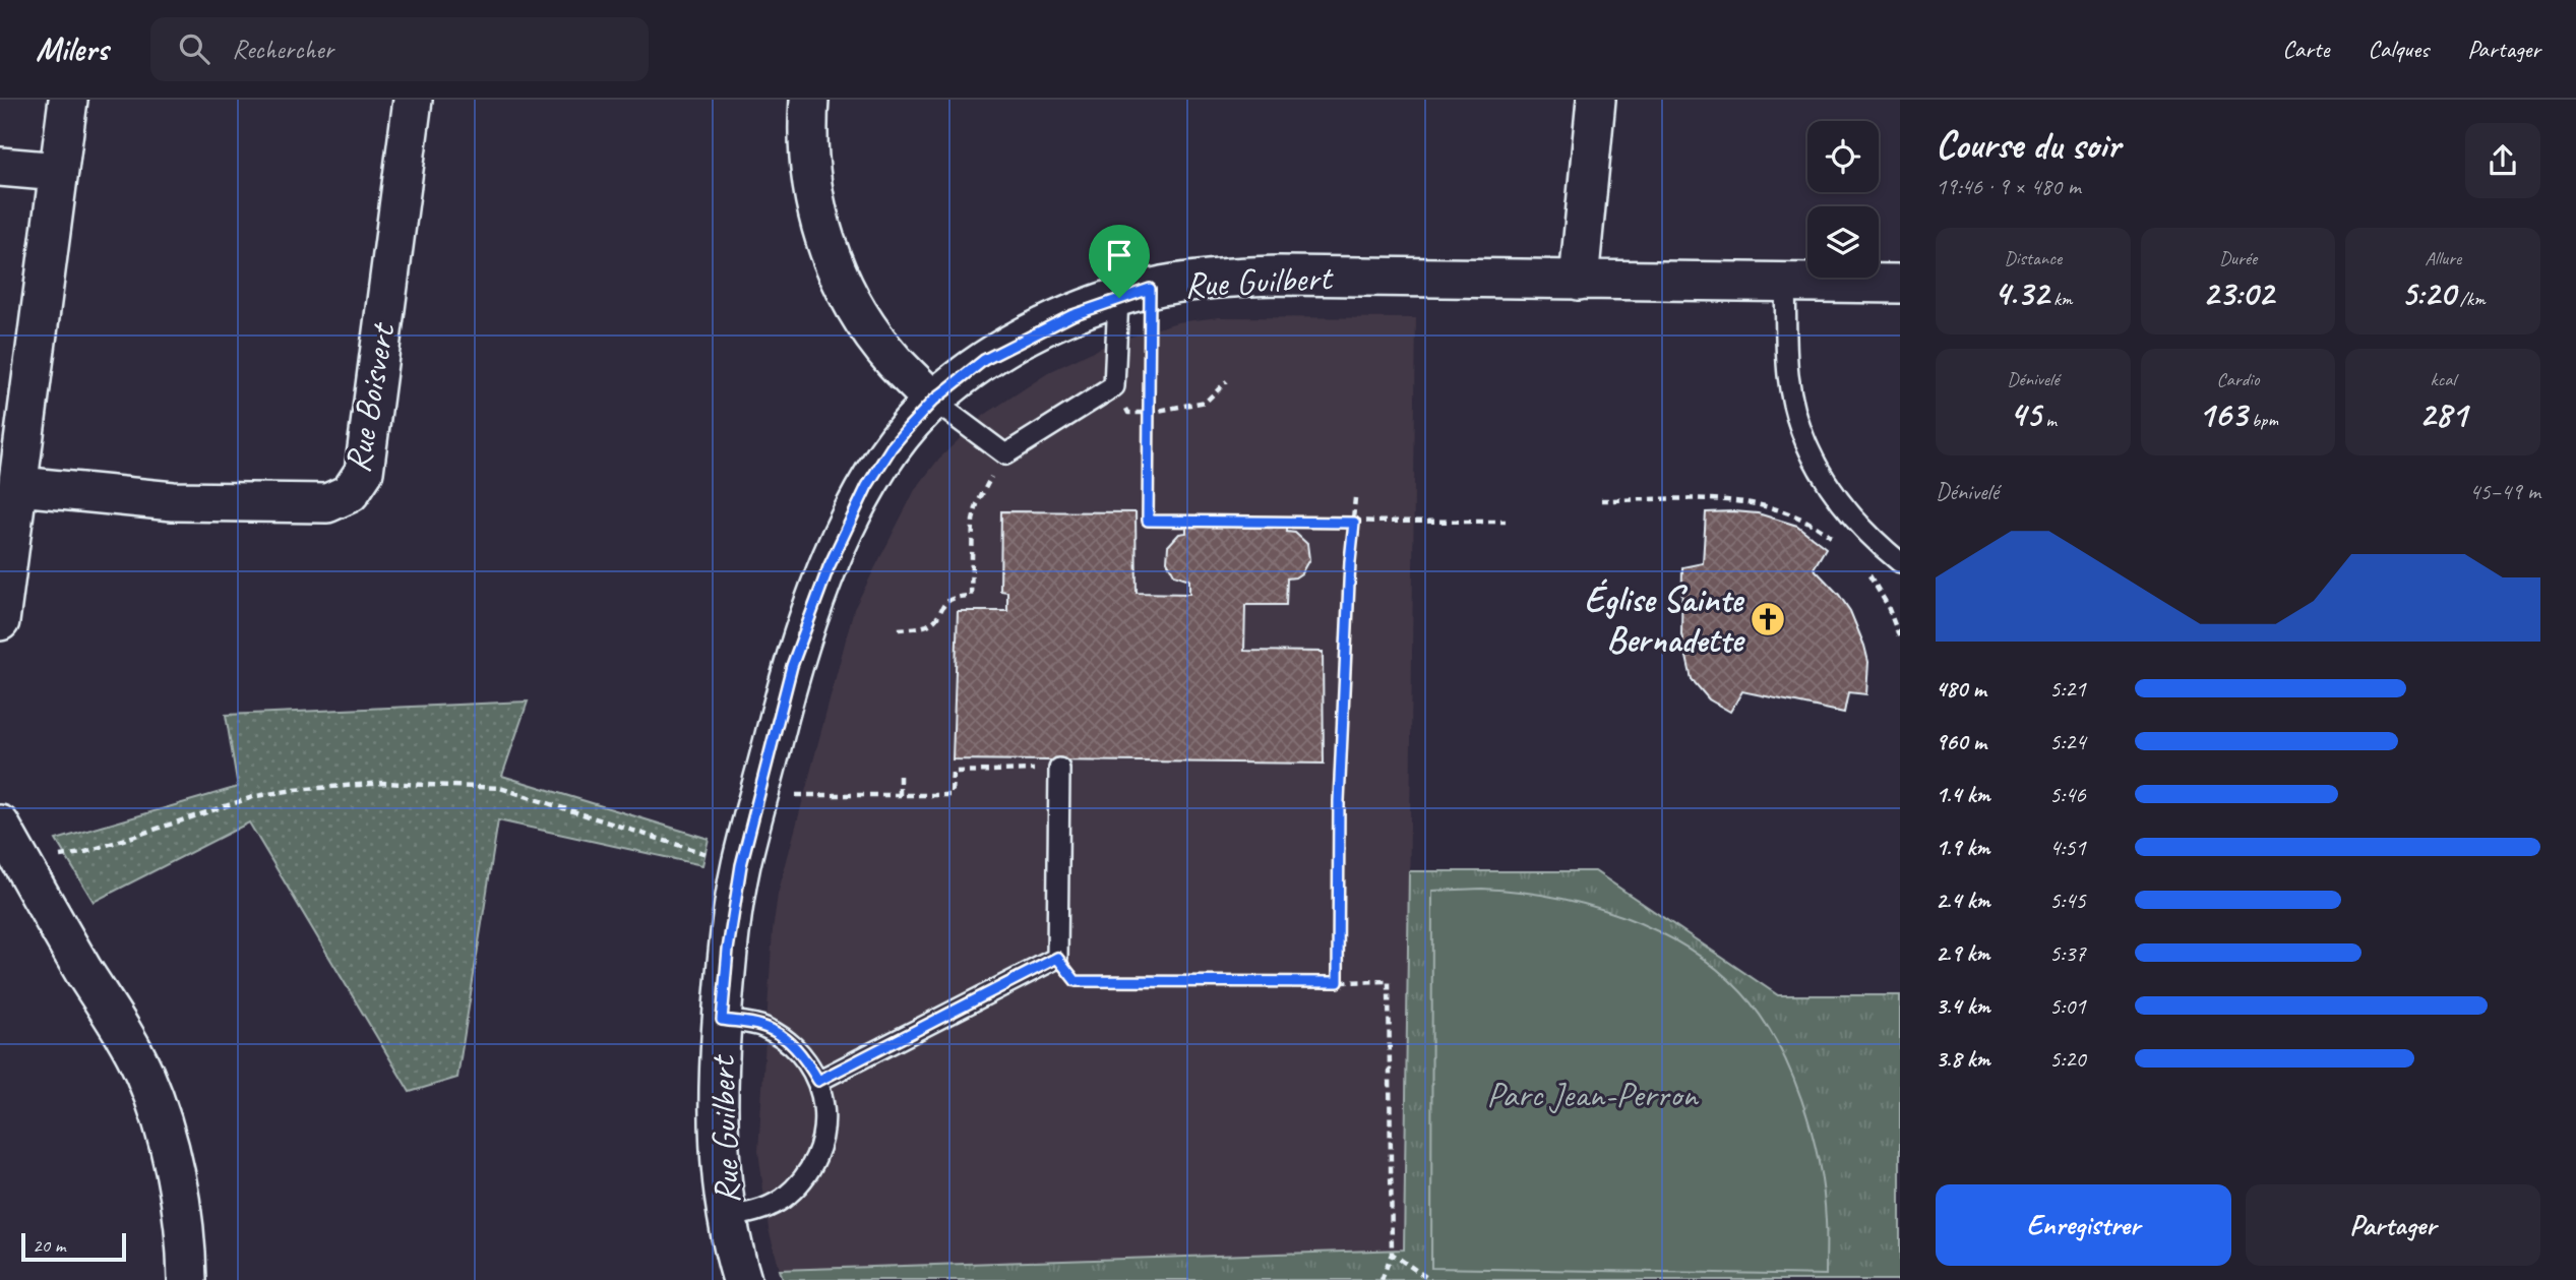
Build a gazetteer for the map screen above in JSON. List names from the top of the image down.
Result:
{
  "streets": {
    "street": ["Rue Guilbert", "Rue Boisvert"]
  },
  "parks": ["Parc Jean-Perron"],
  "places": {
    "church": ["Église Sainte Bernadette"]
  },
  "scale_bar": "20 m",
  "page": {
    "header": "Milers",
    "search": "Rechercher",
    "nav": ["Carte", "Calques", "Partager"],
    "heading": ["Course du soir", "19:46 · 9 × 480 m"],
    "stats": [
      ["Distance", "4.32 km"],
      ["Durée", "23:02"],
      ["Allure", "5:20 /km"],
      ["Dénivelé", "45 m"],
      ["Cardio", "163 bpm"],
      ["kcal", "281"]
    ],
    "chart": ["Dénivelé", "45–49 m"],
    "list": [
      {
        "name": "480 m",
        "note": "5:21"
      },
      {
        "name": "960 m",
        "note": "5:24"
      },
      {
        "name": "1.4 km",
        "note": "5:46"
      },
      {
        "name": "1.9 km",
        "note": "4:51"
      },
      {
        "name": "2.4 km",
        "note": "5:45"
      },
      {
        "name": "2.9 km",
        "note": "5:37"
      },
      {
        "name": "3.4 km",
        "note": "5:01"
      },
      {
        "name": "3.8 km",
        "note": "5:20"
      }
    ],
    "buttons": ["Enregistrer", "Partager"],
    "scale": "20 m"
  }
}
